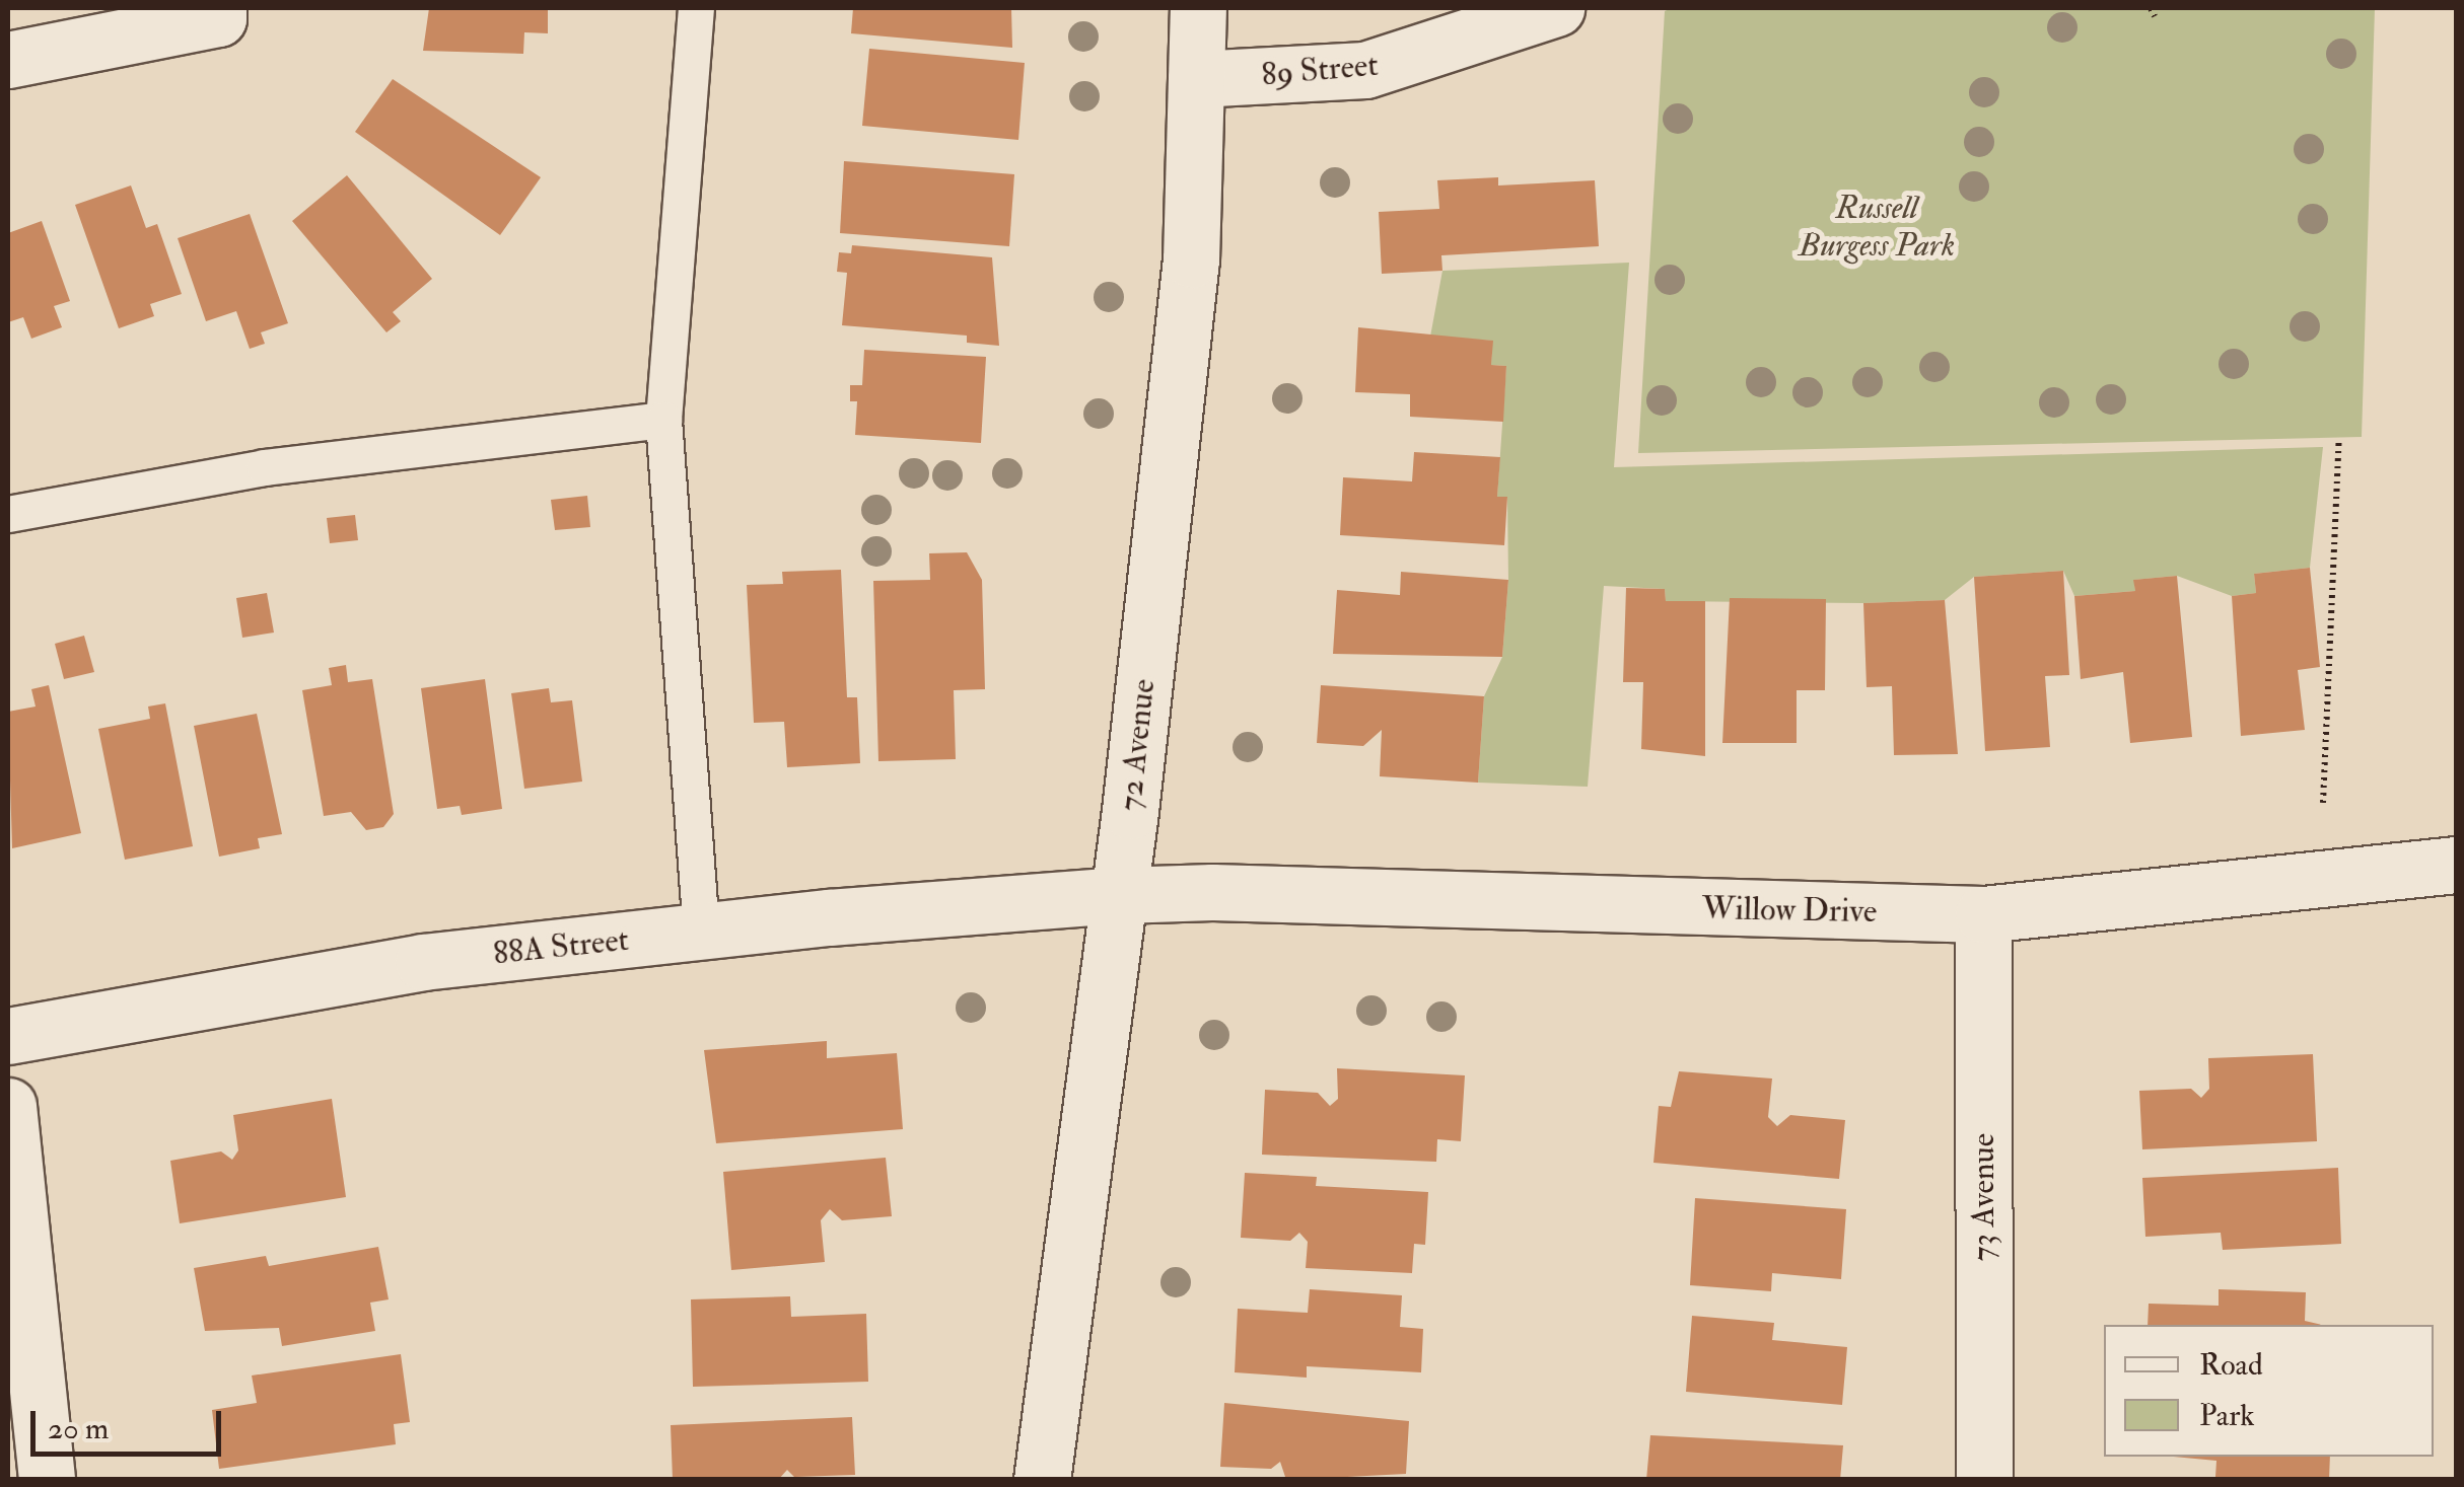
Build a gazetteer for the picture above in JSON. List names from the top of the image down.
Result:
{
  "streets": {
    "street": [
      "89 Street",
      "72 Avenue",
      "Willow Drive",
      "88A Street",
      "73 Avenue"
    ]
  },
  "crossings": [
    ["89 Street", "72 Avenue"],
    ["72 Avenue", "Willow Drive"],
    ["72 Avenue", "88A Street"],
    ["Willow Drive", "88A Street"],
    ["Willow Drive", "73 Avenue"]
  ],
  "parks": ["Russell Burgess Park"],
  "legend": ["Road", "Park"],
  "scale_bar": "20 m"
}
